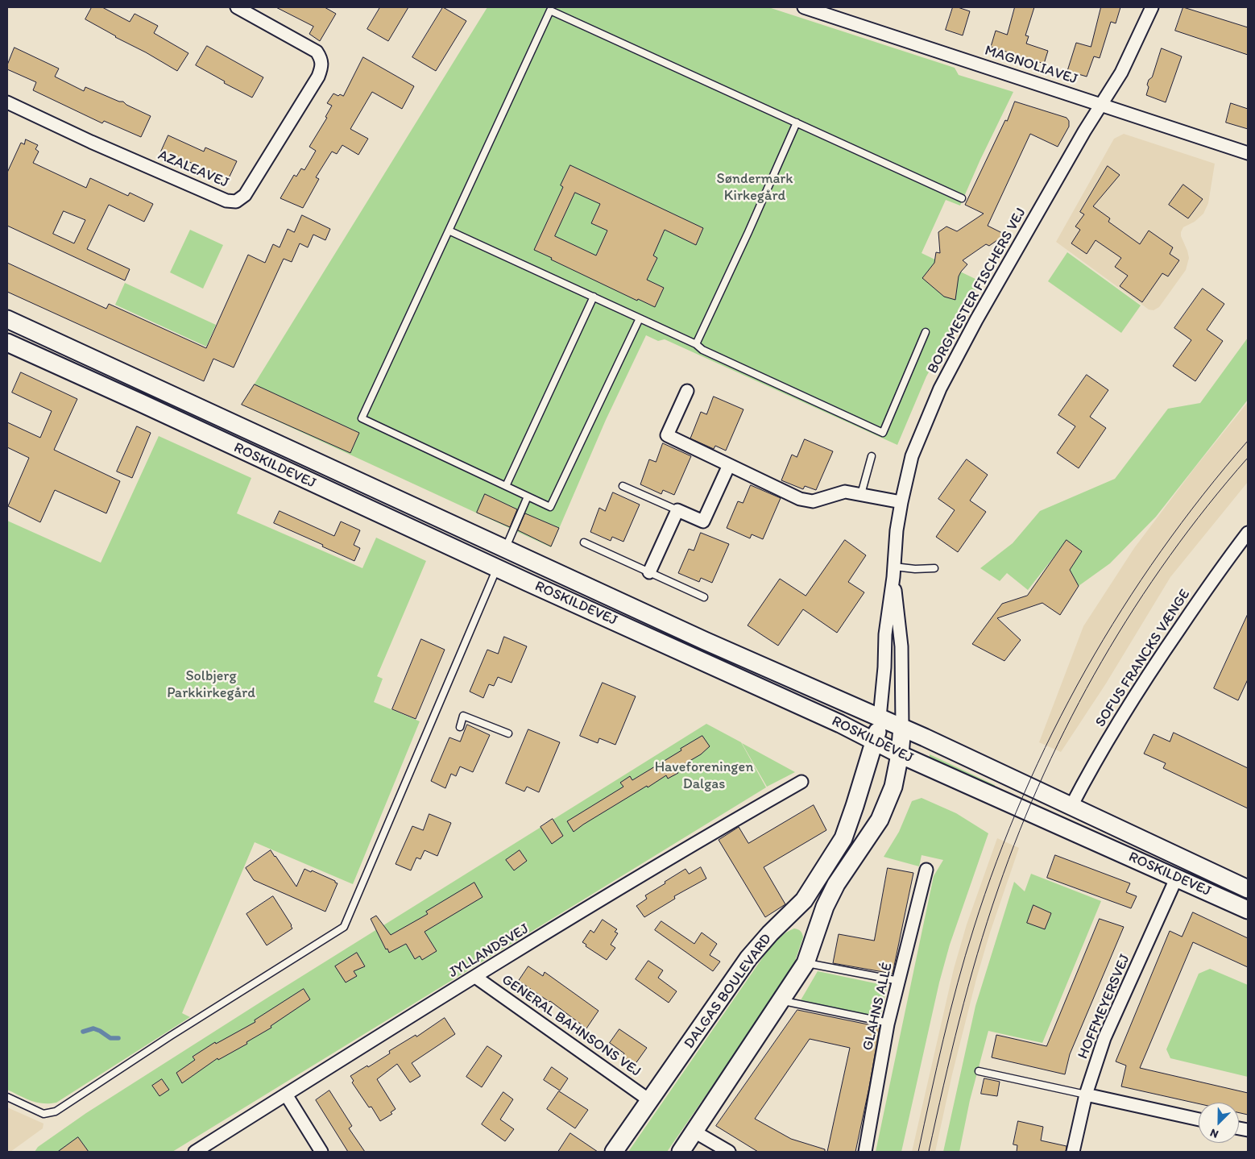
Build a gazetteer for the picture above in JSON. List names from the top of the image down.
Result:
{
  "streets": {
    "street": [
      "MAGNOLIAVEJ",
      "AZALEAVEJ",
      "BORGMESTER FISCHERS VEJ",
      "ROSKILDEVEJ",
      "SOFUS FRANCKS VÆNGE",
      "JYLLANDSVEJ",
      "DALGAS BOULEVARD",
      "GLAHNS ALLÉ",
      "HOFFMEYERSVEJ",
      "GENERAL BAHNSONS VEJ"
    ]
  },
  "crossings": [
    ["MAGNOLIAVEJ", "BORGMESTER FISCHERS VEJ"],
    ["BORGMESTER FISCHERS VEJ", "ROSKILDEVEJ"],
    ["BORGMESTER FISCHERS VEJ", "DALGAS BOULEVARD"],
    ["ROSKILDEVEJ", "SOFUS FRANCKS VÆNGE"],
    ["ROSKILDEVEJ", "DALGAS BOULEVARD"],
    ["ROSKILDEVEJ", "HOFFMEYERSVEJ"],
    ["JYLLANDSVEJ", "GENERAL BAHNSONS VEJ"],
    ["DALGAS BOULEVARD", "GENERAL BAHNSONS VEJ"]
  ],
  "parks": ["Søndermark Kirkegård", "Solbjerg Parkkirkegård", "Haveforeningen Dalgas"],
  "north": "bottom left"
}
